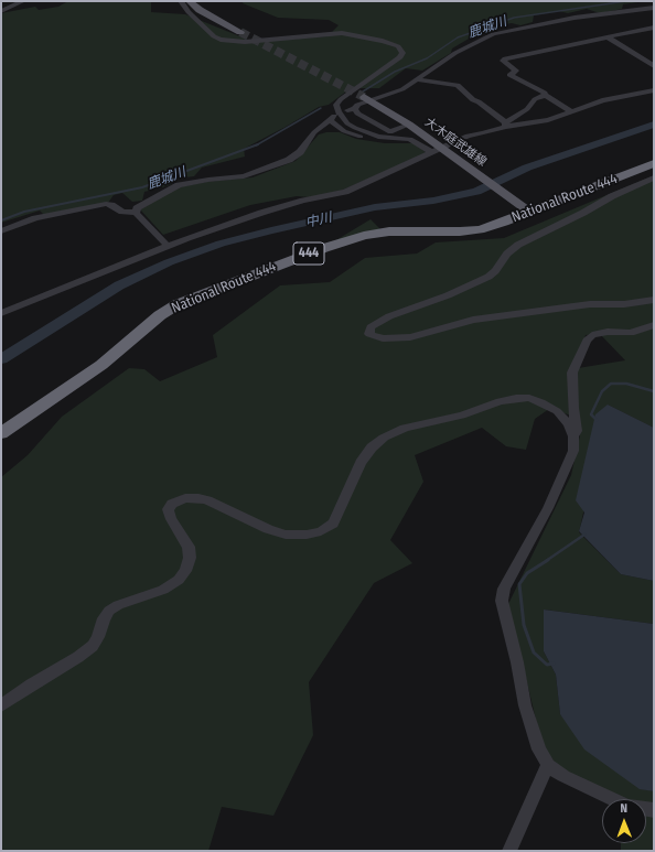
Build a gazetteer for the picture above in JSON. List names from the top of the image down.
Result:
{
  "streets": {
    "highway": ["National Route 444", "444"],
    "main road": ["大木庭武雄線"]
  },
  "crossings": [
    ["大木庭武雄線", "National Route 444"]
  ],
  "water": ["鹿城川", "中川"],
  "north": "top"
}
